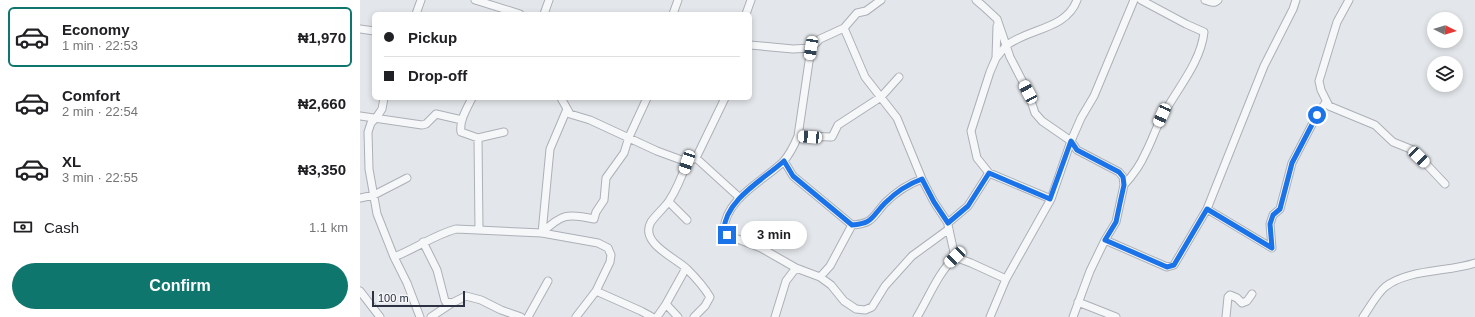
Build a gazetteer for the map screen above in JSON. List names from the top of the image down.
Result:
{
  "scale_bar": "100 m",
  "north": "right",
  "page": {
    "list": [
      {
        "name": "Economy",
        "note": "1 min · 22:53",
        "value": "₦1,970"
      },
      {
        "name": "Comfort",
        "note": "2 min · 22:54",
        "value": "₦2,660"
      },
      {
        "name": "XL",
        "note": "3 min · 22:55",
        "value": "₦3,350"
      }
    ],
    "banner": ["Pickup", "Drop-off"],
    "pay": ["Cash", "1.1 km"],
    "bubble": "3 min",
    "buttons": "Confirm",
    "scale": "100 m"
  }
}
